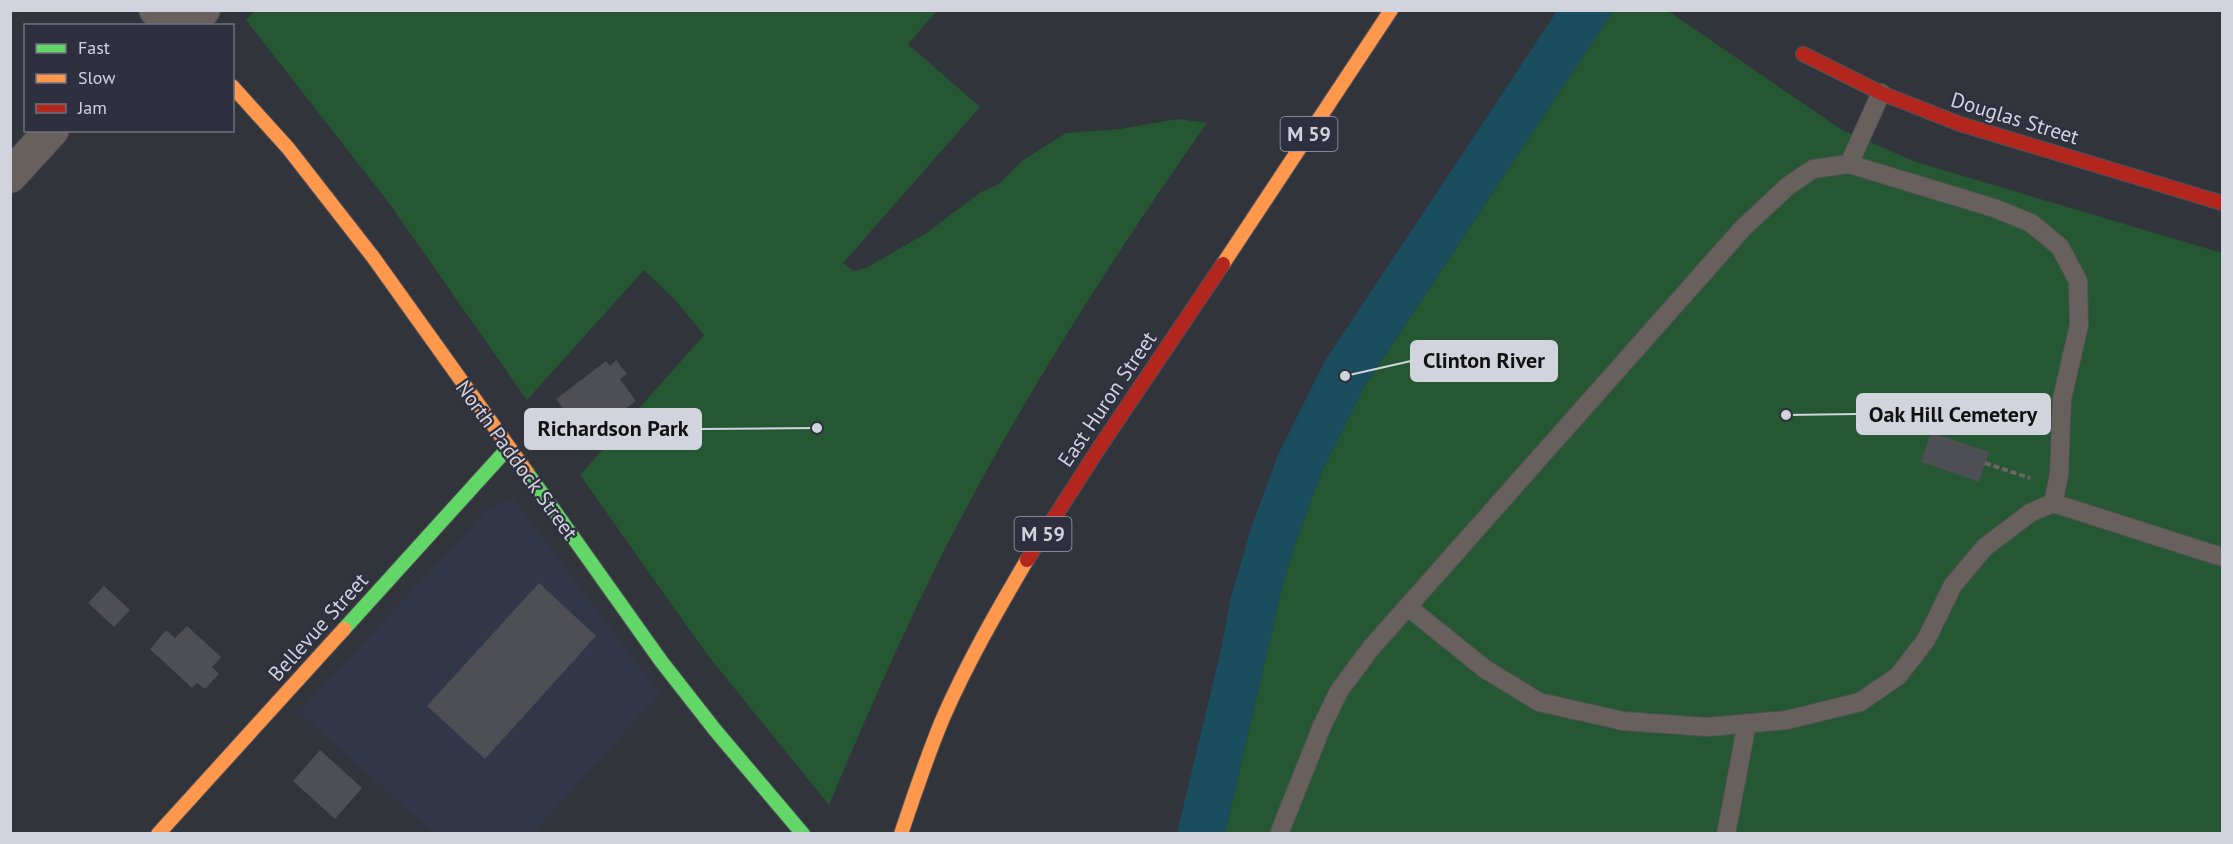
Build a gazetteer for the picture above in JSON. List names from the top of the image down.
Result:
{
  "streets": {
    "main road": [
      "Douglas Street",
      "M 59",
      "East Huron Street",
      "North Paddock Street",
      "Bellevue Street"
    ]
  },
  "crossings": [
    ["North Paddock Street", "Bellevue Street"]
  ],
  "places": ["Clinton River", "Oak Hill Cemetery", "Richardson Park"],
  "legend": ["Fast", "Slow", "Jam"]
}
